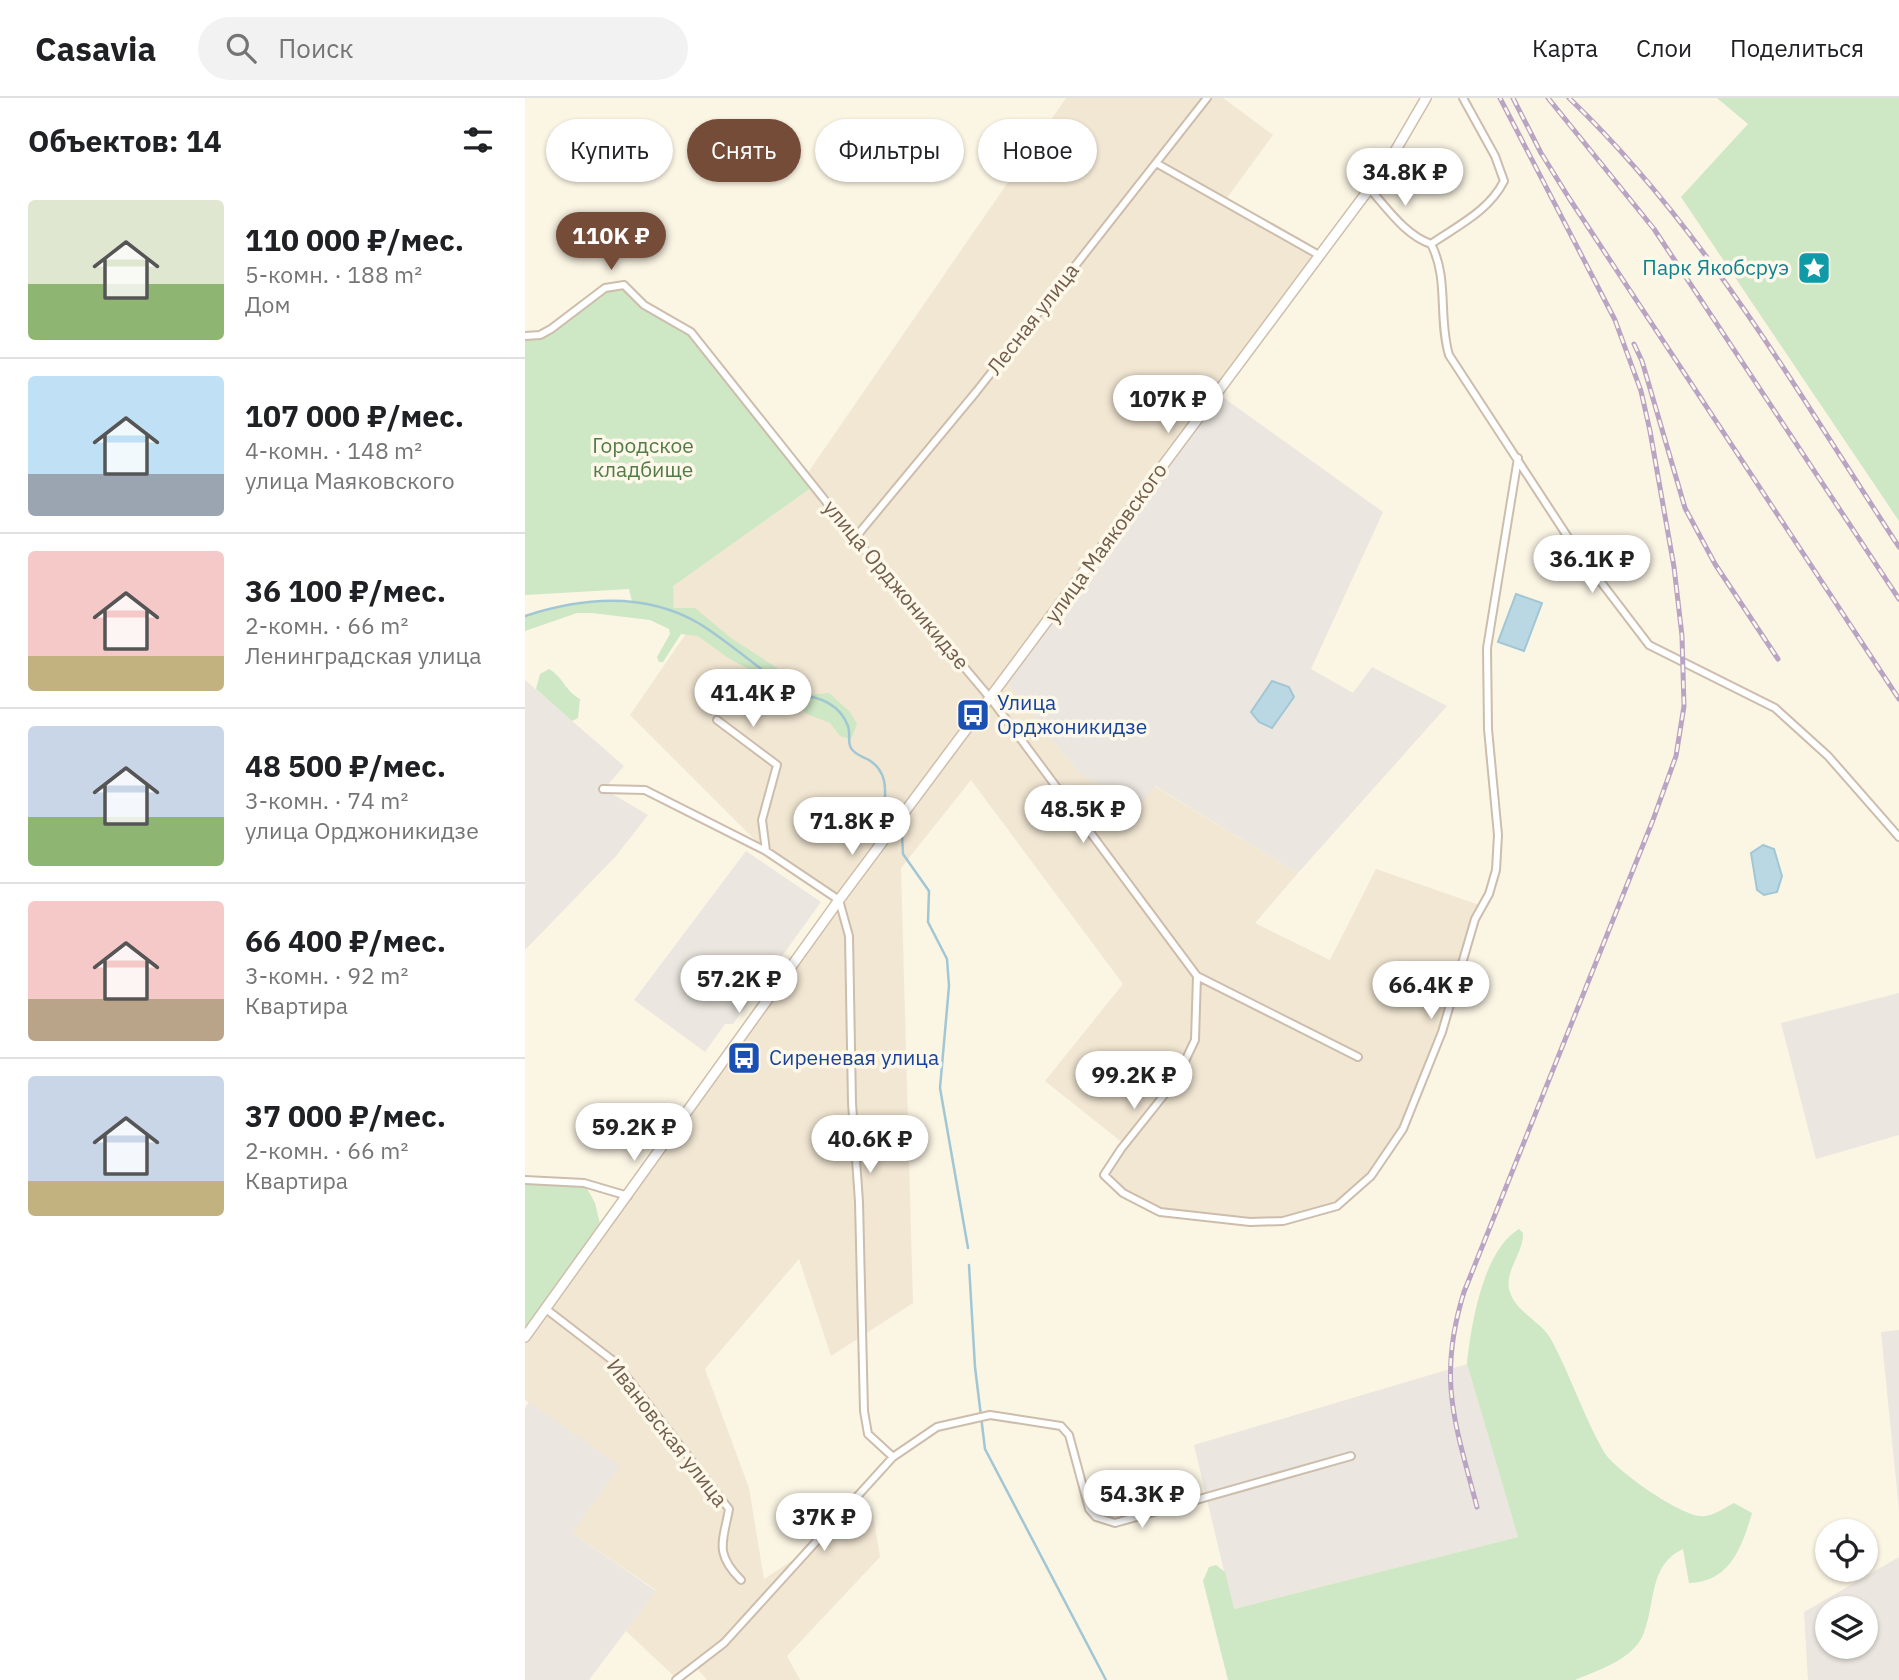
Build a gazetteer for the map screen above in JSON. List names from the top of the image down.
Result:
{
  "streets": {
    "street": [
      "Лесная улица",
      "улица Маяковского",
      "улица Орджоникидзе",
      "Ивановская улица"
    ]
  },
  "crossings": [
    ["Лесная улица", "улица Орджоникидзе"],
    ["улица Маяковского", "улица Орджоникидзе"],
    ["улица Маяковского", "Ивановская улица"]
  ],
  "parks": ["Городское кладбище"],
  "places": {
    "place": ["Парк Якобсруэ"],
    "bus stop": ["Улица Орджоникидзе", "Сиреневая улица"]
  },
  "page": {
    "header": "Casavia",
    "search": "Поиск",
    "nav": ["Карта", "Слои", "Поделиться"],
    "heading": "Объектов: 14",
    "chip": [
      "Купить",
      "Снять",
      "Фильтры",
      "Новое"
    ],
    "price": [
      "34.8K ₽",
      "110K ₽",
      "107K ₽",
      "36.1K ₽",
      "41.4K ₽",
      "48.5K ₽",
      "71.8K ₽",
      "57.2K ₽",
      "66.4K ₽",
      "99.2K ₽",
      "59.2K ₽",
      "40.6K ₽",
      "54.3K ₽",
      "37K ₽"
    ],
    "list": [
      {
        "name": "110 000 ₽/мес.",
        "note": "5-комн. · 188 m² · Дом"
      },
      {
        "name": "107 000 ₽/мес.",
        "note": "4-комн. · 148 m² · улица Маяковского"
      },
      {
        "name": "36 100 ₽/мес.",
        "note": "2-комн. · 66 m² · Ленинградская улица"
      },
      {
        "name": "48 500 ₽/мес.",
        "note": "3-комн. · 74 m² · улица Орджоникидзе"
      },
      {
        "name": "66 400 ₽/мес.",
        "note": "3-комн. · 92 m² · Квартира"
      },
      {
        "name": "37 000 ₽/мес.",
        "note": "2-комн. · 66 m² · Квартира"
      }
    ]
  }
}
